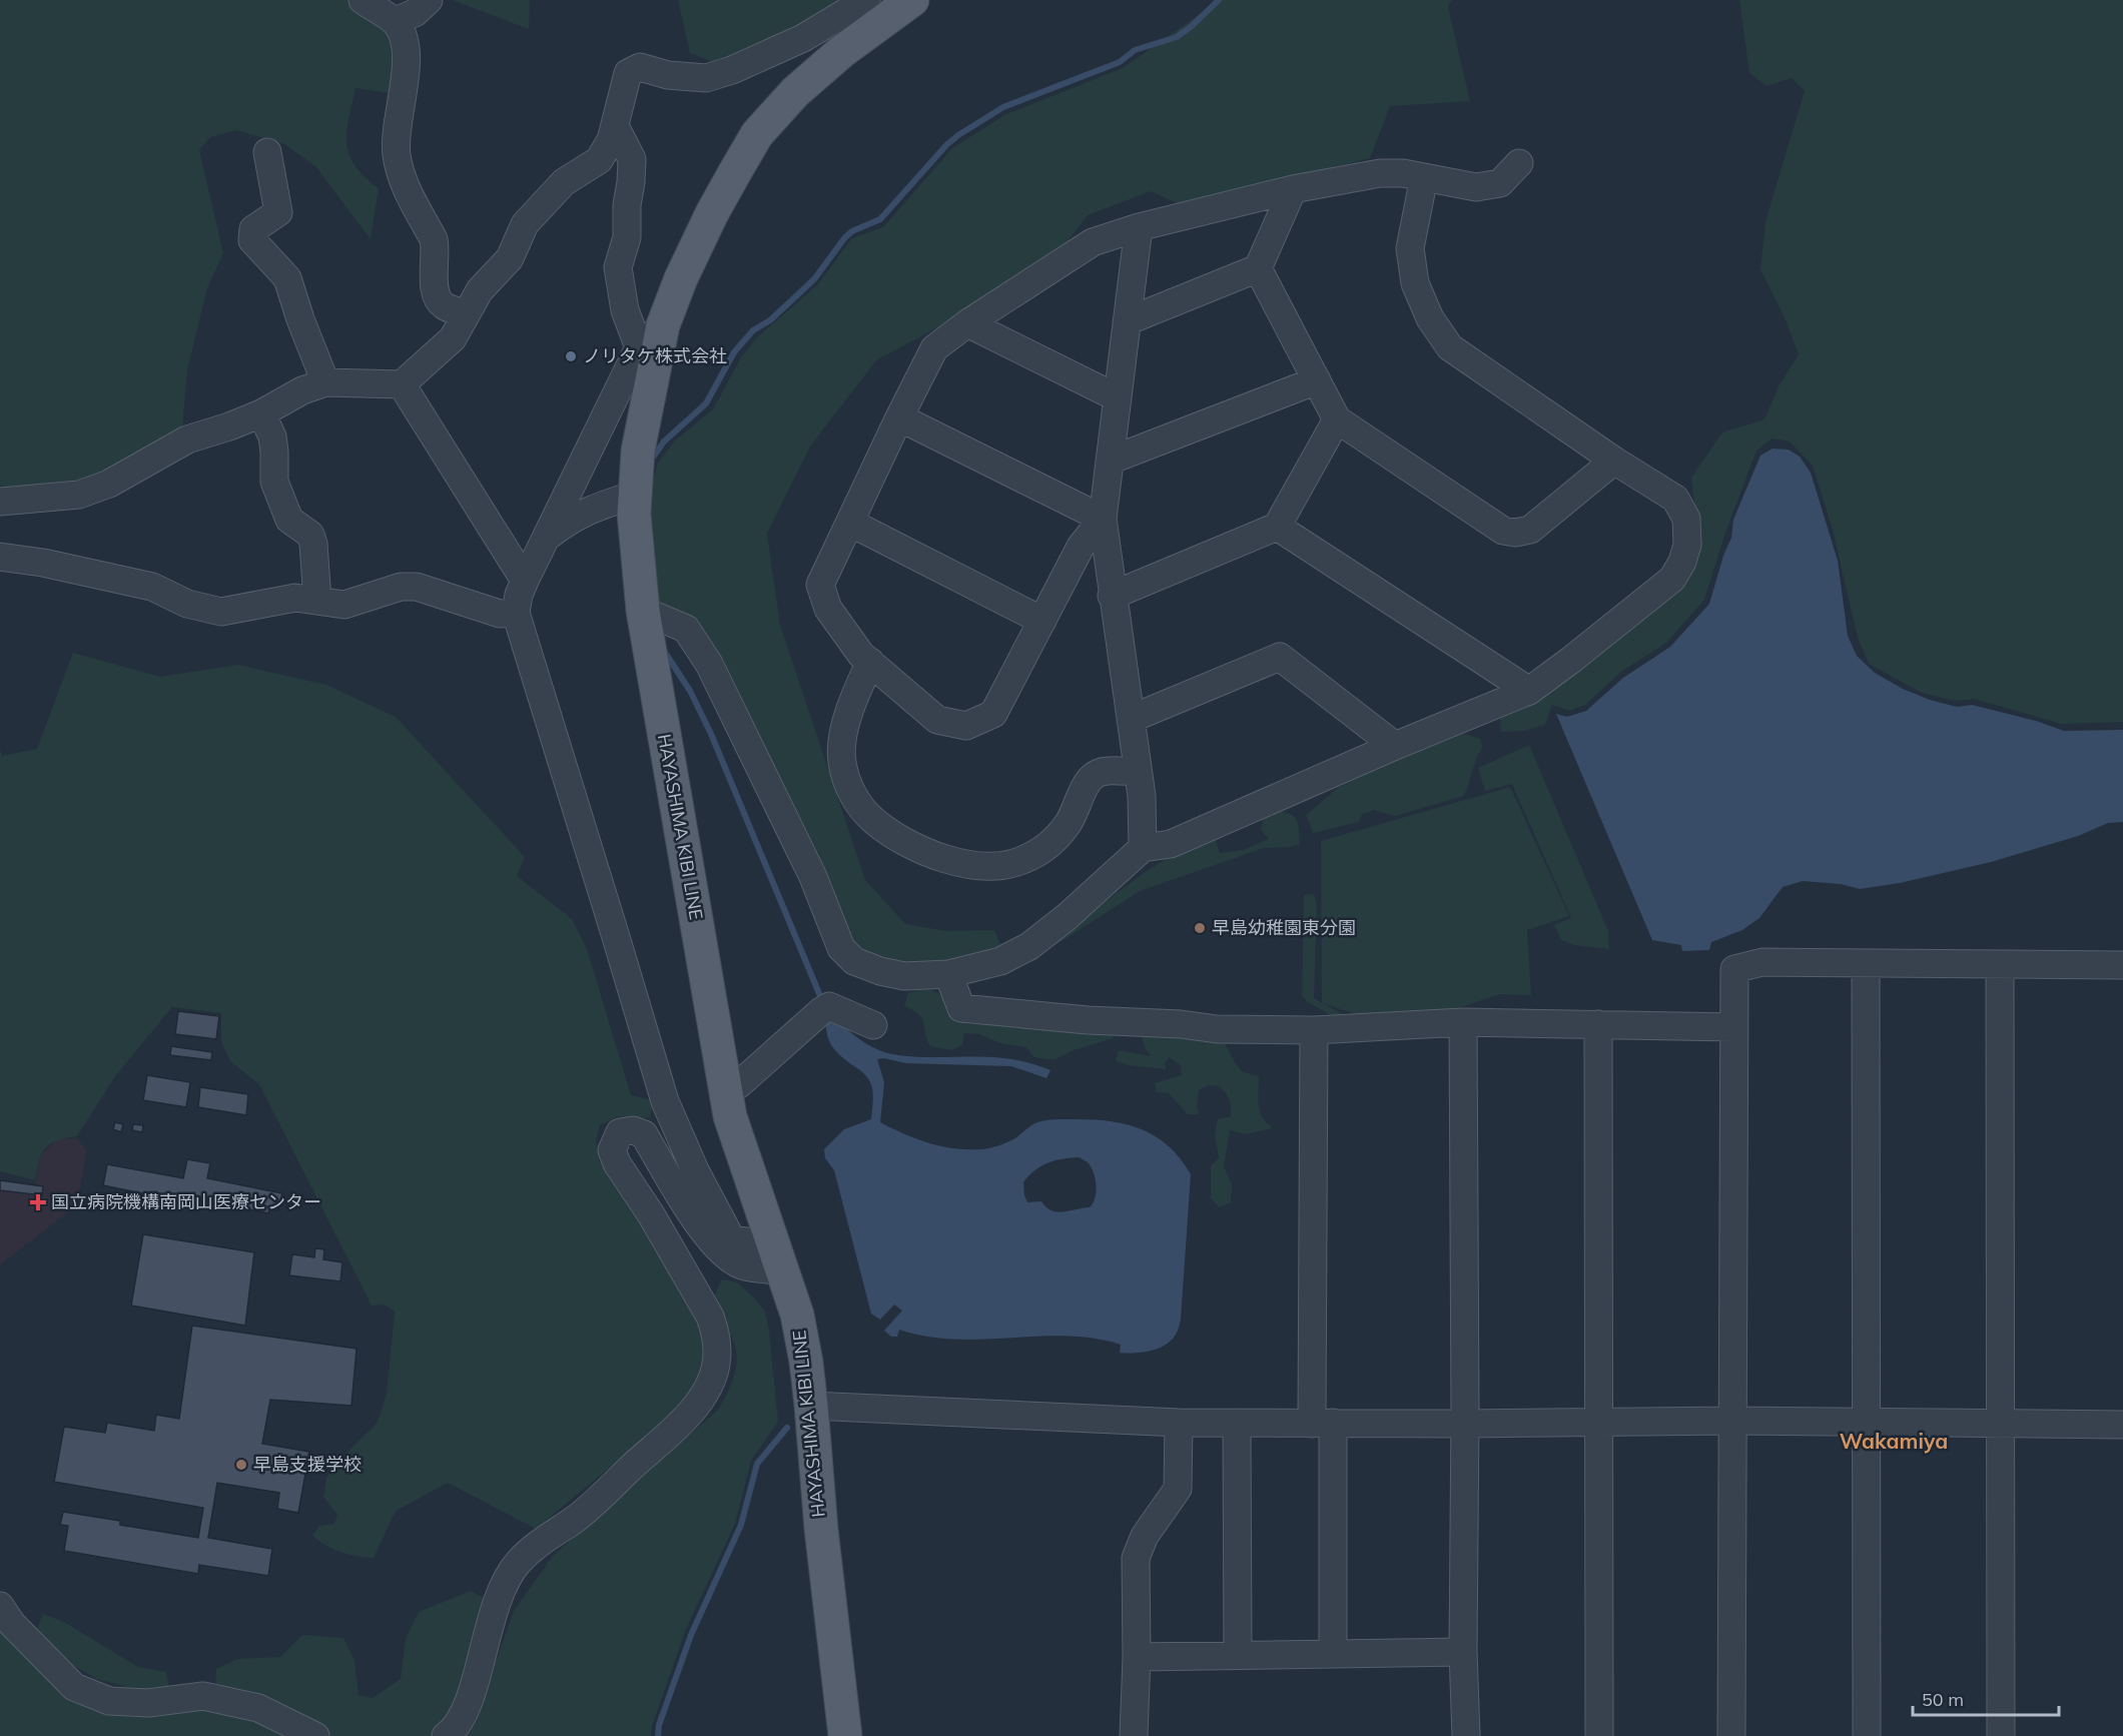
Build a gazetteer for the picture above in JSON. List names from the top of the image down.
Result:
{
  "streets": {
    "main road": ["HAYASHIMA KIBI LINE"]
  },
  "districts": ["Wakamiya"],
  "places": {
    "other": ["ノリタケ株式会社", "早島幼稚園東分園", "早島支援学校"],
    "health": ["国立病院機構南岡山医療センター"]
  },
  "scale_bar": "50 m"
}
